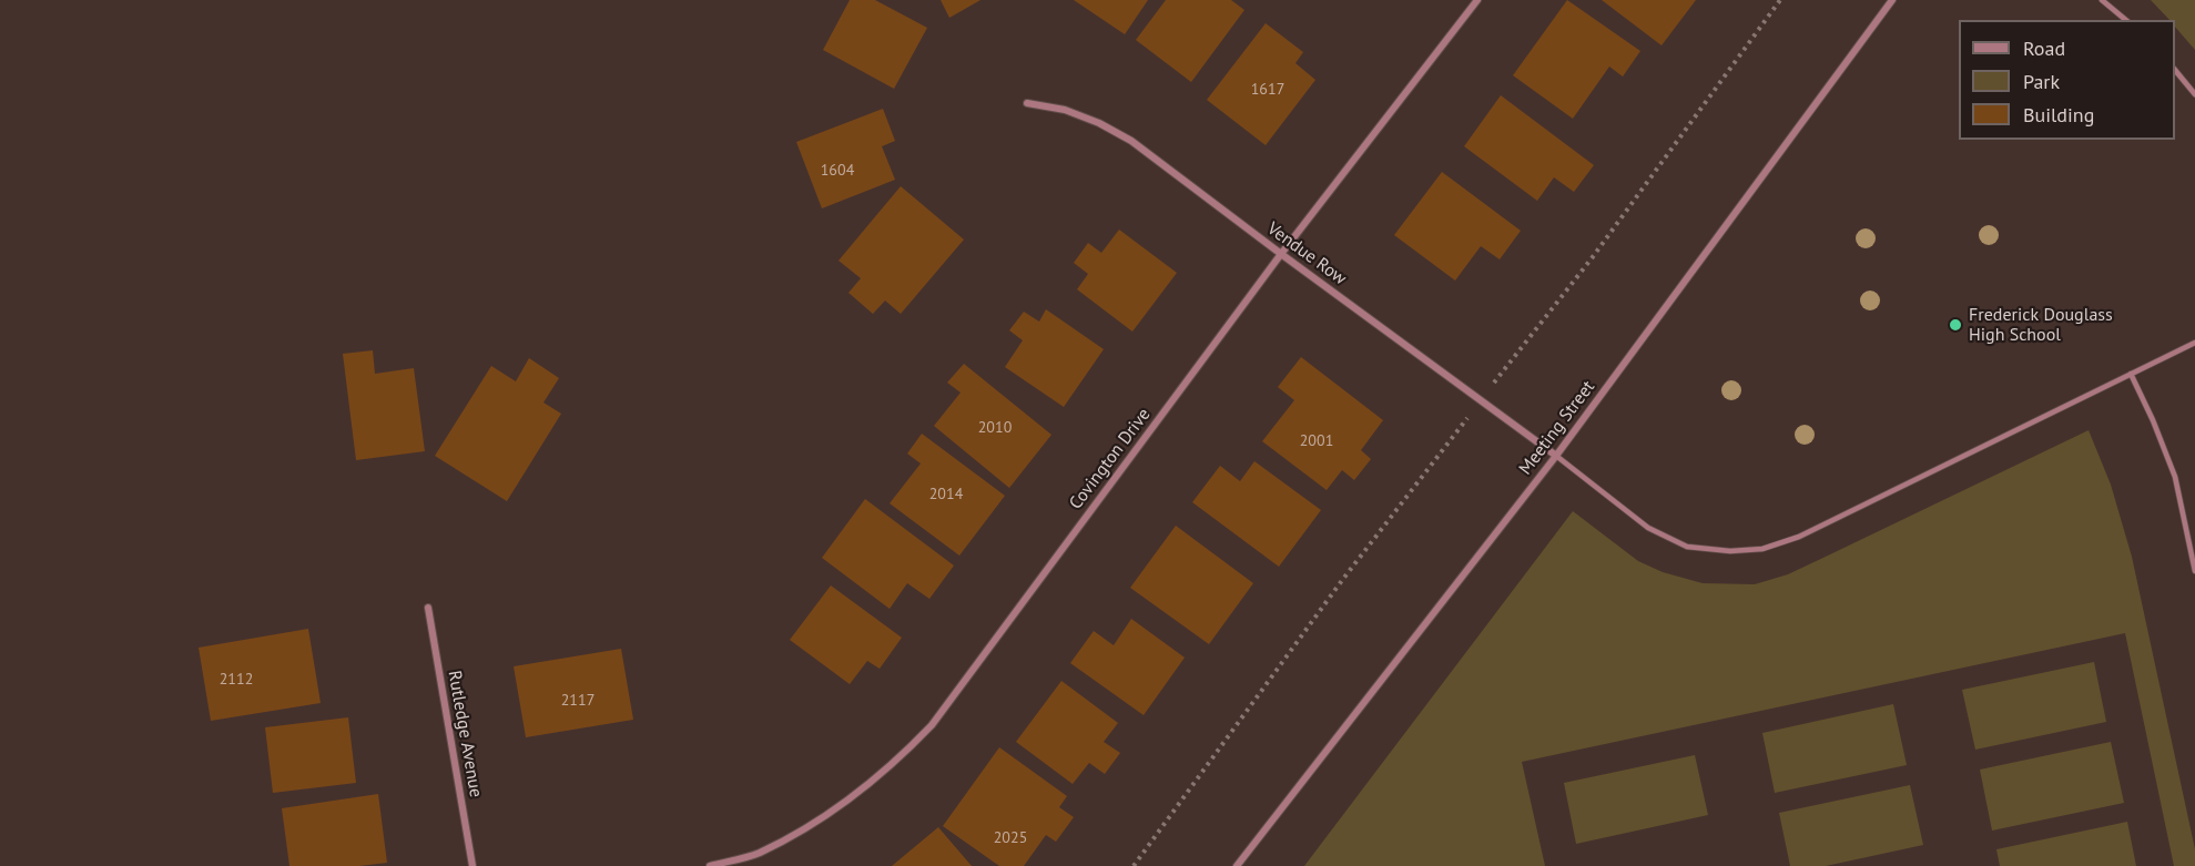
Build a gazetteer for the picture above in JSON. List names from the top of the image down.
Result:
{
  "streets": {
    "street": [
      "Vendue Row",
      "Meeting Street",
      "Covington Drive",
      "Rutledge Avenue"
    ]
  },
  "crossings": [
    ["Vendue Row", "Meeting Street"],
    ["Vendue Row", "Covington Drive"]
  ],
  "places": ["Frederick Douglass High School"],
  "house_numbers": [
    "1617",
    "1604",
    "2010",
    "2001",
    "2014",
    "2112",
    "2117",
    "2025"
  ],
  "legend": ["Road", "Park", "Building"]
}
